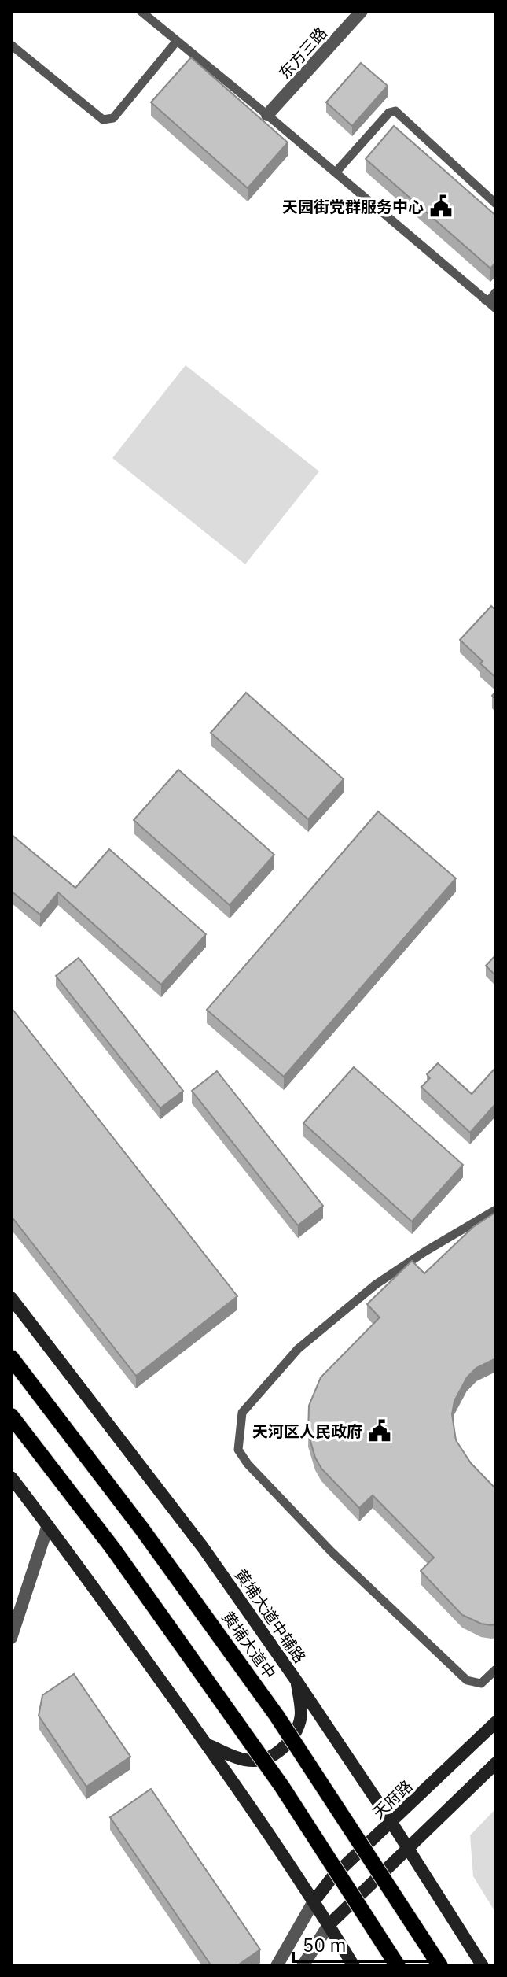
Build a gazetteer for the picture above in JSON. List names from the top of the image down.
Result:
{
  "streets": {
    "main road": ["黄埔大道中辅路", "黄埔大道中", "天府路"],
    "street": ["东方三路"]
  },
  "crossings": [
    ["黄埔大道中辅路", "天府路"]
  ],
  "places": {
    "public building": ["天园街党群服务中心", "天河区人民政府"]
  },
  "scale_bar": "50 m"
}
